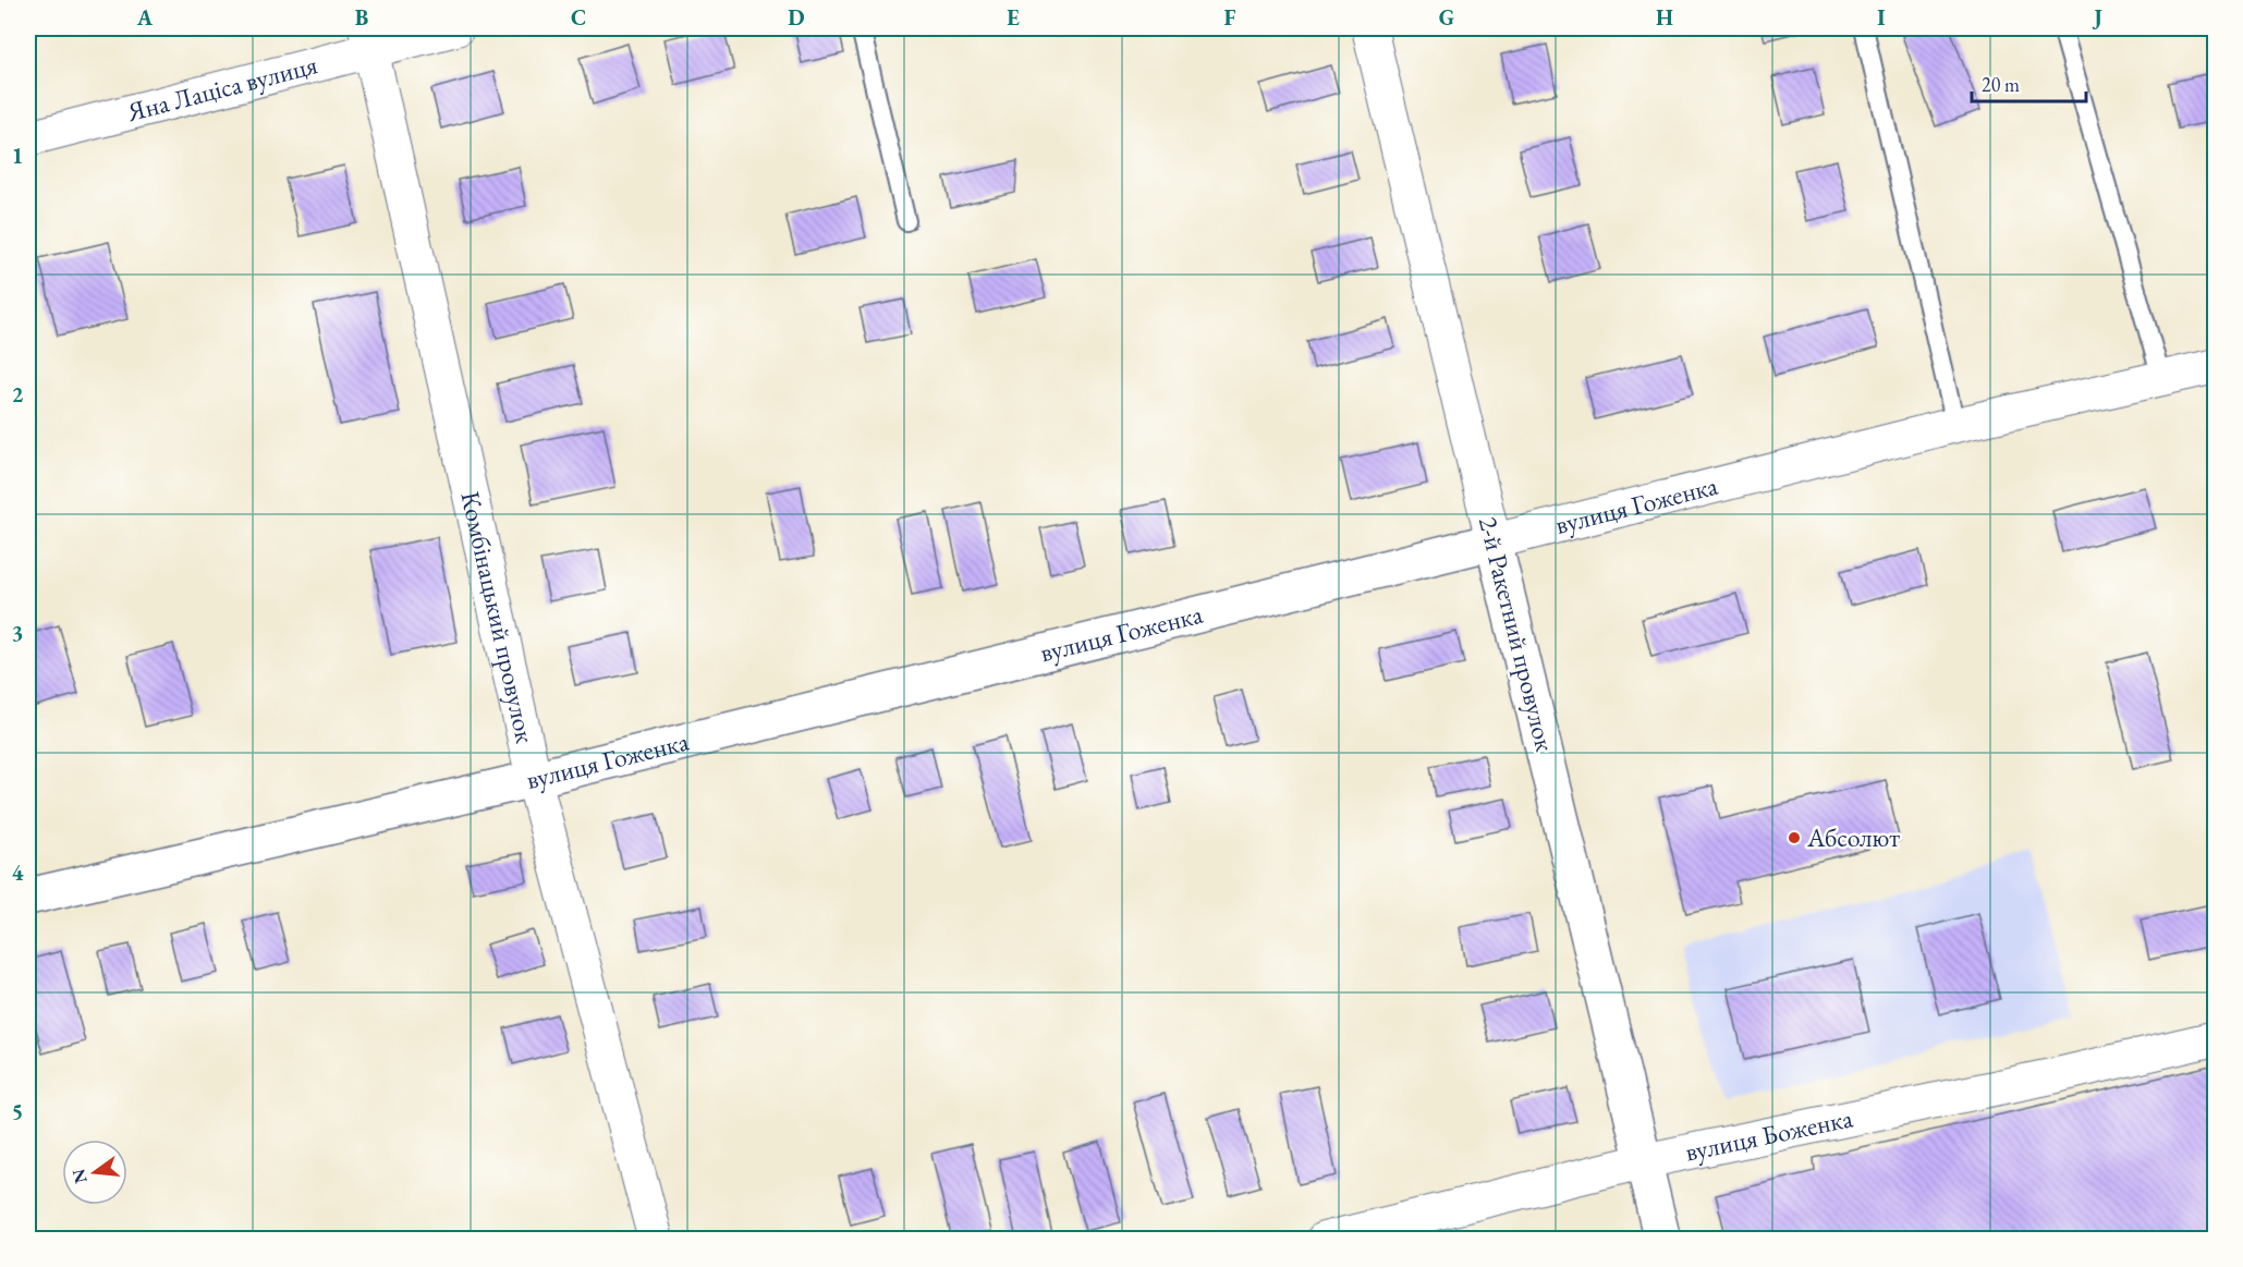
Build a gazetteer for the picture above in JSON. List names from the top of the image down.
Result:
{
  "streets": {
    "street": [
      "Яна Лаціса вулиця",
      "вулиця Гоженка",
      "Комбінацький провулок",
      "2-й Ракетний провулок",
      "вулиця Боженка"
    ]
  },
  "crossings": [
    ["Яна Лаціса вулиця", "Комбінацький провулок"],
    ["вулиця Гоженка", "Комбінацький провулок"],
    ["вулиця Гоженка", "2-й Ракетний провулок"],
    ["2-й Ракетний провулок", "вулиця Боженка"]
  ],
  "places": ["Абсолют"],
  "scale_bar": "20 m",
  "north": "left",
  "grid": {
    "columns": [
      "A",
      "B",
      "C",
      "D",
      "E",
      "F",
      "G",
      "H",
      "I",
      "J"
    ],
    "rows": [
      "1",
      "2",
      "3",
      "4",
      "5"
    ]
  }
}
